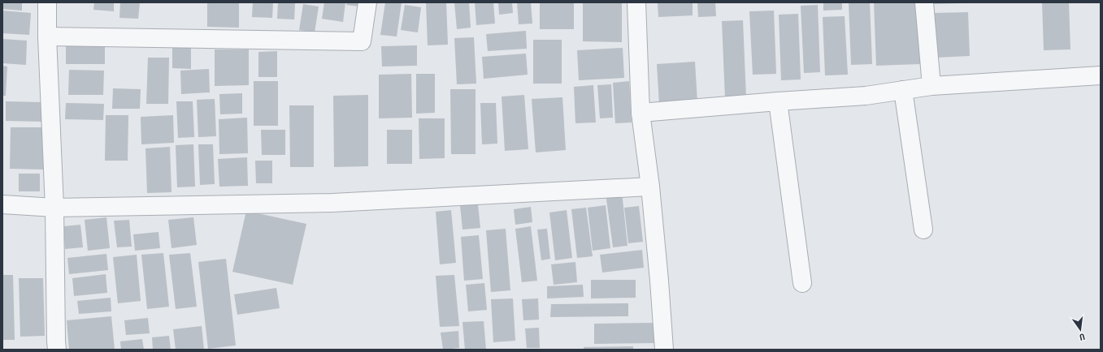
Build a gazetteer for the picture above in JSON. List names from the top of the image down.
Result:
{
  "north": "bottom"
}
